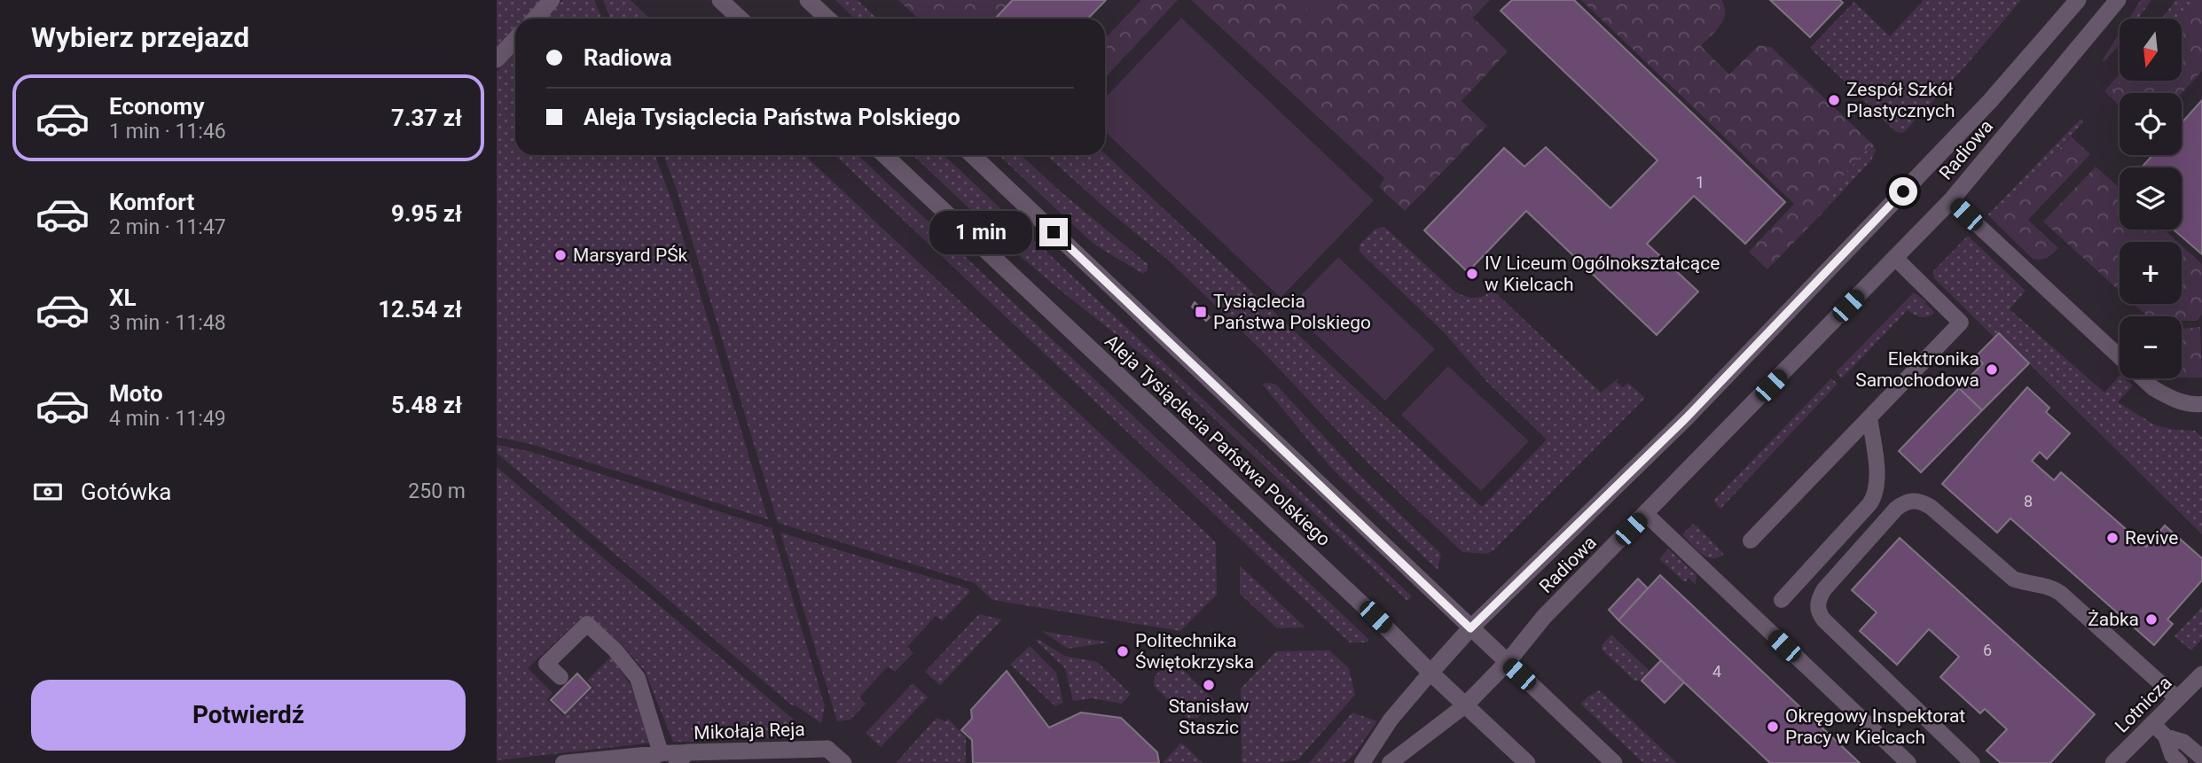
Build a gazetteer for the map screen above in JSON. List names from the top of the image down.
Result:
{
  "streets": {
    "street": [
      "Radiowa",
      "Aleja Tysiąclecia Państwa Polskiego",
      "Lotnicza",
      "Mikołaja Reja"
    ]
  },
  "crossings": [
    ["Radiowa", "Aleja Tysiąclecia Państwa Polskiego"]
  ],
  "places": {
    "other": [
      "Zespół Szkół Plastycznych",
      "Marsyard PŚk",
      "IV Liceum Ogólnokształcące w Kielcach",
      "Elektronika Samochodowa",
      "Revive",
      "Żabka",
      "Politechnika Świętokrzyska",
      "Stanisław Staszic",
      "Okręgowy Inspektorat Pracy w Kielcach"
    ],
    "transit": ["Tysiąclecia Państwa Polskiego"]
  },
  "house_numbers": [
    "1",
    "8",
    "6",
    "4"
  ],
  "north": "bottom",
  "page": {
    "heading": "Wybierz przejazd",
    "map_buttons": ["+", "−"],
    "banner": ["Radiowa", "Aleja Tysiąclecia Państwa Polskiego"],
    "list": [
      {
        "name": "Economy",
        "note": "1 min · 11:46",
        "value": "7.37 zł"
      },
      {
        "name": "Komfort",
        "note": "2 min · 11:47",
        "value": "9.95 zł"
      },
      {
        "name": "XL",
        "note": "3 min · 11:48",
        "value": "12.54 zł"
      },
      {
        "name": "Moto",
        "note": "4 min · 11:49",
        "value": "5.48 zł"
      }
    ],
    "bubble": "1 min",
    "pay": ["Gotówka", "250 m"],
    "buttons": "Potwierdź"
  }
}
